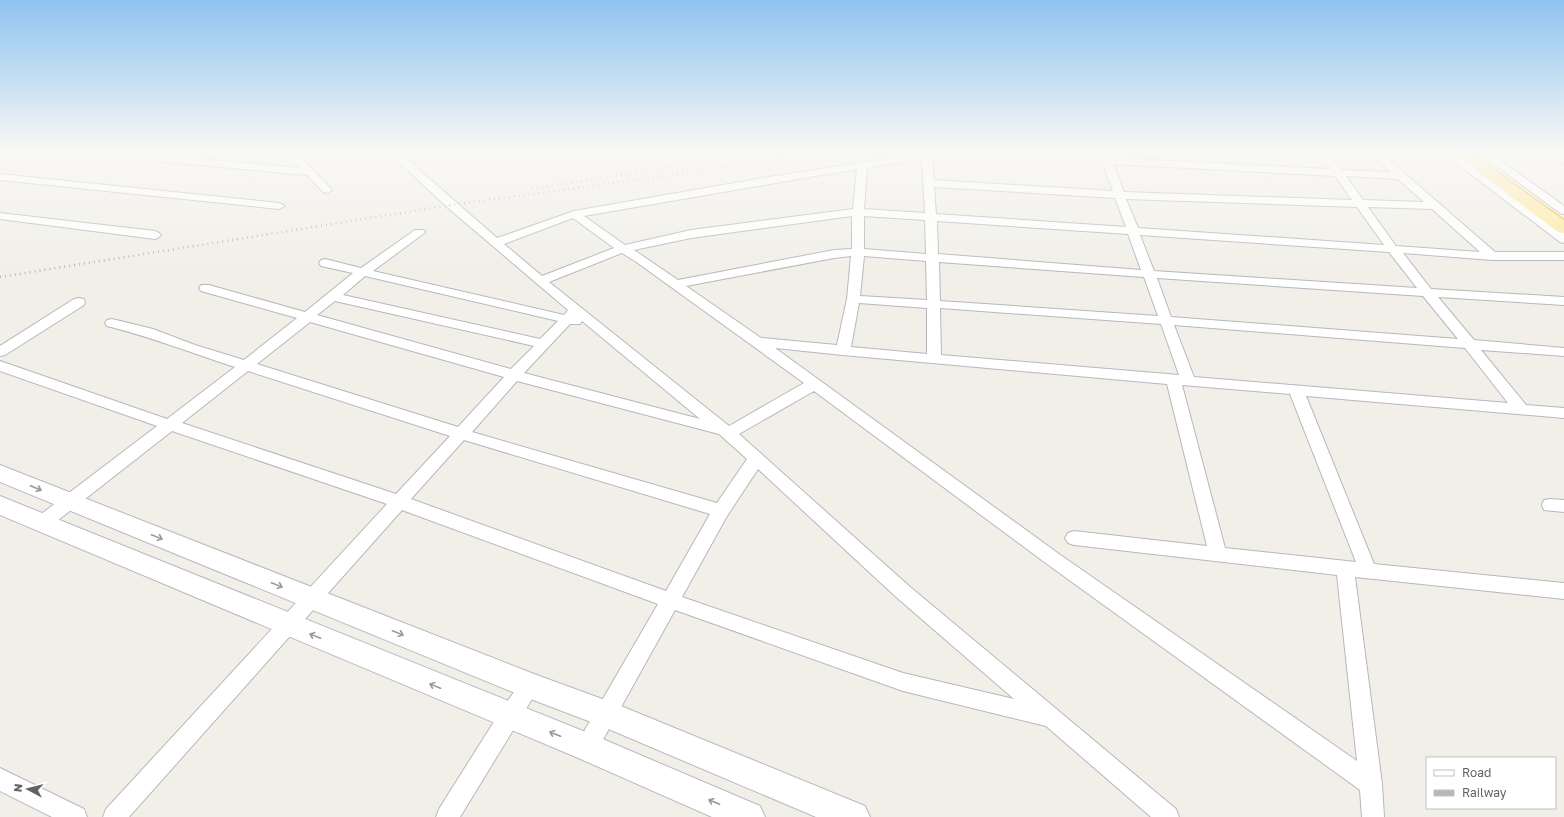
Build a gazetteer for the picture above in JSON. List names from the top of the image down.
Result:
{
  "legend": ["Road", "Railway"],
  "north": "left"
}
